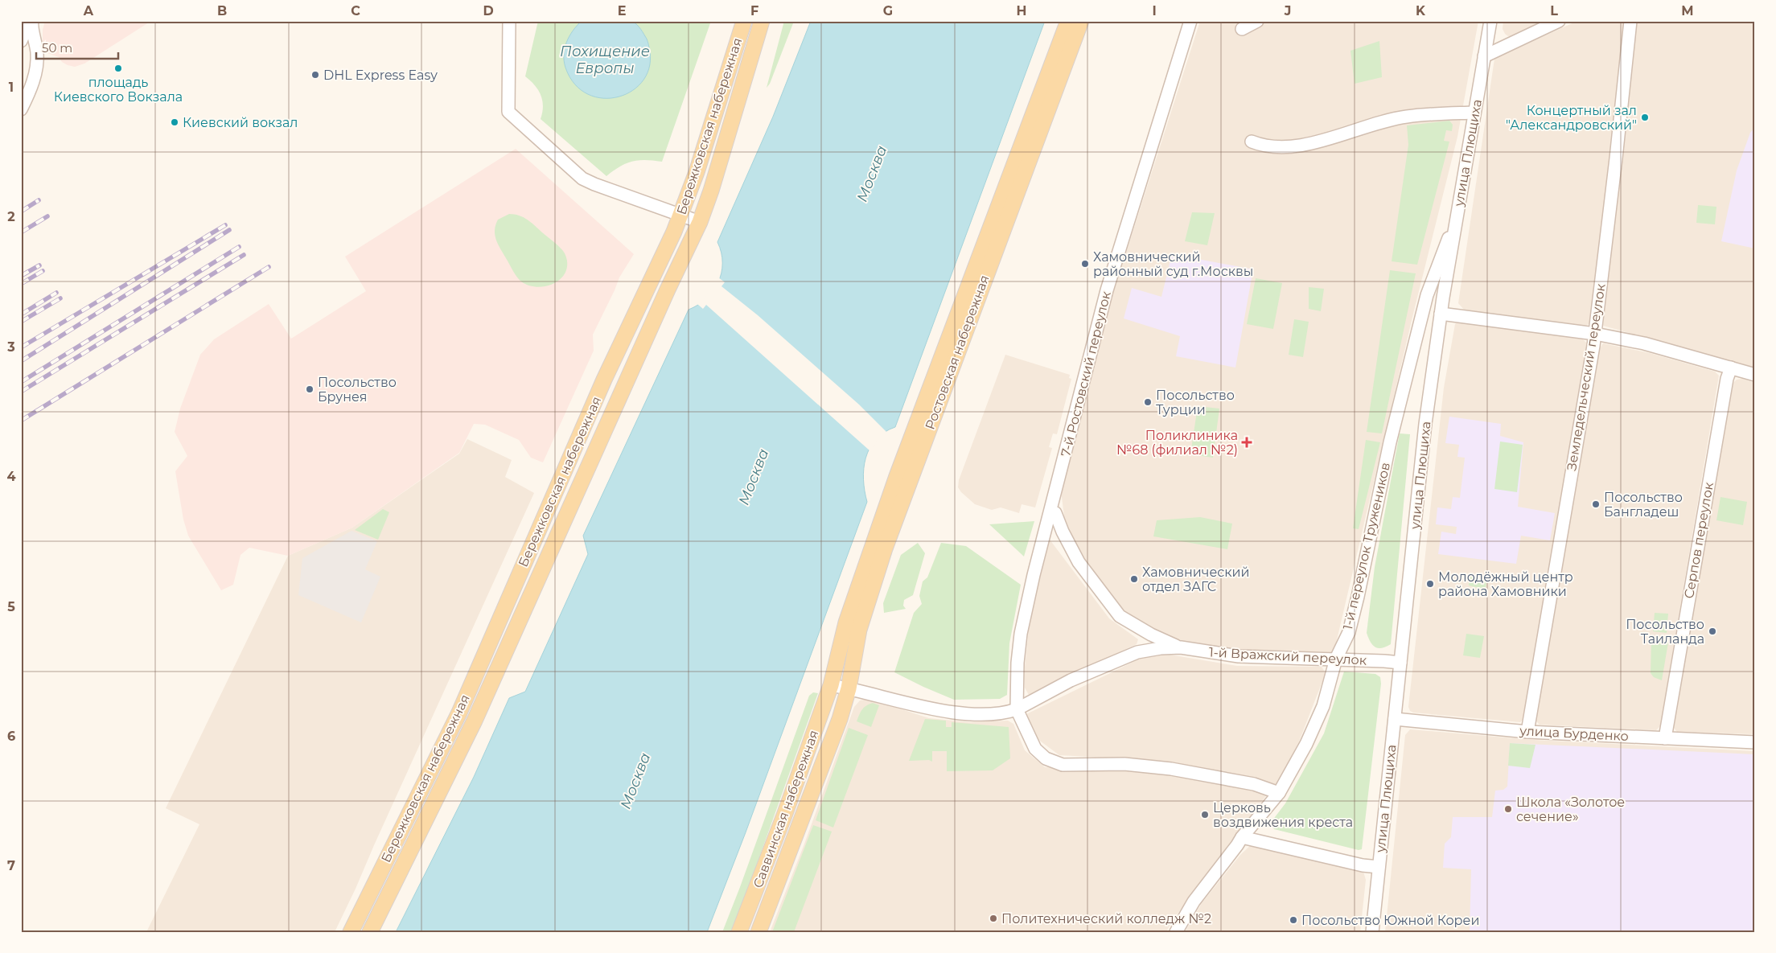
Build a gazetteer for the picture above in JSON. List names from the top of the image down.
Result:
{
  "streets": {
    "main road": ["Бережковская набережная", "Ростовская набережная", "Саввинская набережная"],
    "street": [
      "улица Плющиха",
      "7-й Ростовский переулок",
      "Земледельческий переулок",
      "Серпов переулок",
      "1-й переулок Тружеников",
      "1-й Вражский переулок",
      "улица Бурденко"
    ]
  },
  "crossings": [
    ["улица Плющиха", "1-й переулок Тружеников"],
    ["улица Плющиха", "1-й Вражский переулок"],
    ["улица Плющиха", "улица Бурденко"],
    ["Ростовская набережная", "1-й Вражский переулок"],
    ["Ростовская набережная", "Саввинская набережная"],
    ["7-й Ростовский переулок", "1-й Вражский переулок"],
    ["Земледельческий переулок", "улица Бурденко"],
    ["Серпов переулок", "улица Бурденко"],
    ["1-й переулок Тружеников", "1-й Вражский переулок"],
    ["1-й Вражский переулок", "Саввинская набережная"]
  ],
  "water": ["Похищение Европы", "Москва"],
  "places": {
    "other": [
      "площадь Киевского Вокзала",
      "DHL Express Easy",
      "Концертный зал \"Александровский\"",
      "Киевский вокзал",
      "Хамовнический районный суд г.Москвы",
      "Посольство Брунея",
      "Посольство Турции",
      "Посольство Бангладеш",
      "Хамовнический отдел ЗАГС",
      "Молодёжный центр района Хамовники",
      "Посольство Таиланда",
      "Школа «Золотое сечение»",
      "Церковь воздвижения креста",
      "Политехнический колледж №2",
      "Посольство Южной Кореи"
    ],
    "health": ["Поликлиника №68 (филиал №2)"]
  },
  "scale_bar": "50 m",
  "grid": {
    "columns": [
      "A",
      "B",
      "C",
      "D",
      "E",
      "F",
      "G",
      "H",
      "I",
      "J",
      "K",
      "L",
      "M"
    ],
    "rows": [
      "1",
      "2",
      "3",
      "4",
      "5",
      "6",
      "7"
    ]
  }
}
